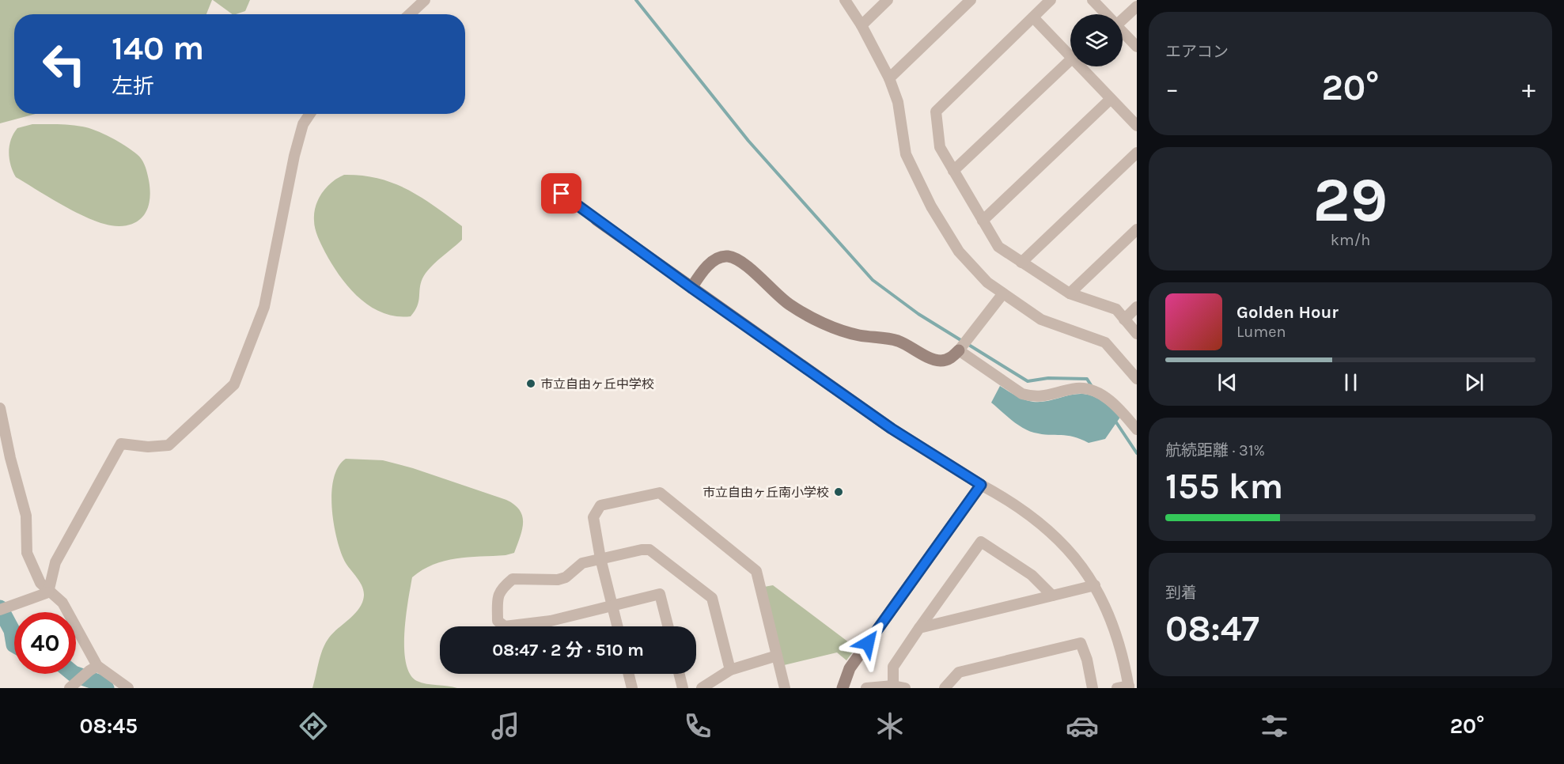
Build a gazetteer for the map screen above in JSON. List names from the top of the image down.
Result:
{
  "places": ["市立自由ヶ丘中学校", "市立自由ヶ丘南小学校"],
  "page": {
    "tile": [
      "エアコン",
      ["29", "km/h"],
      ["航続距離 · 31%", "155 km"],
      ["到着", "08:47"]
    ],
    "turn": ["140 m", "左折"],
    "heat": ["−", "20°", "+"],
    "song": ["Golden Hour", "Lumen"],
    "limit": "40",
    "trip": "08:47 · 2 分 · 510 m",
    "tabs": ["08:45", "20°"]
  }
}
